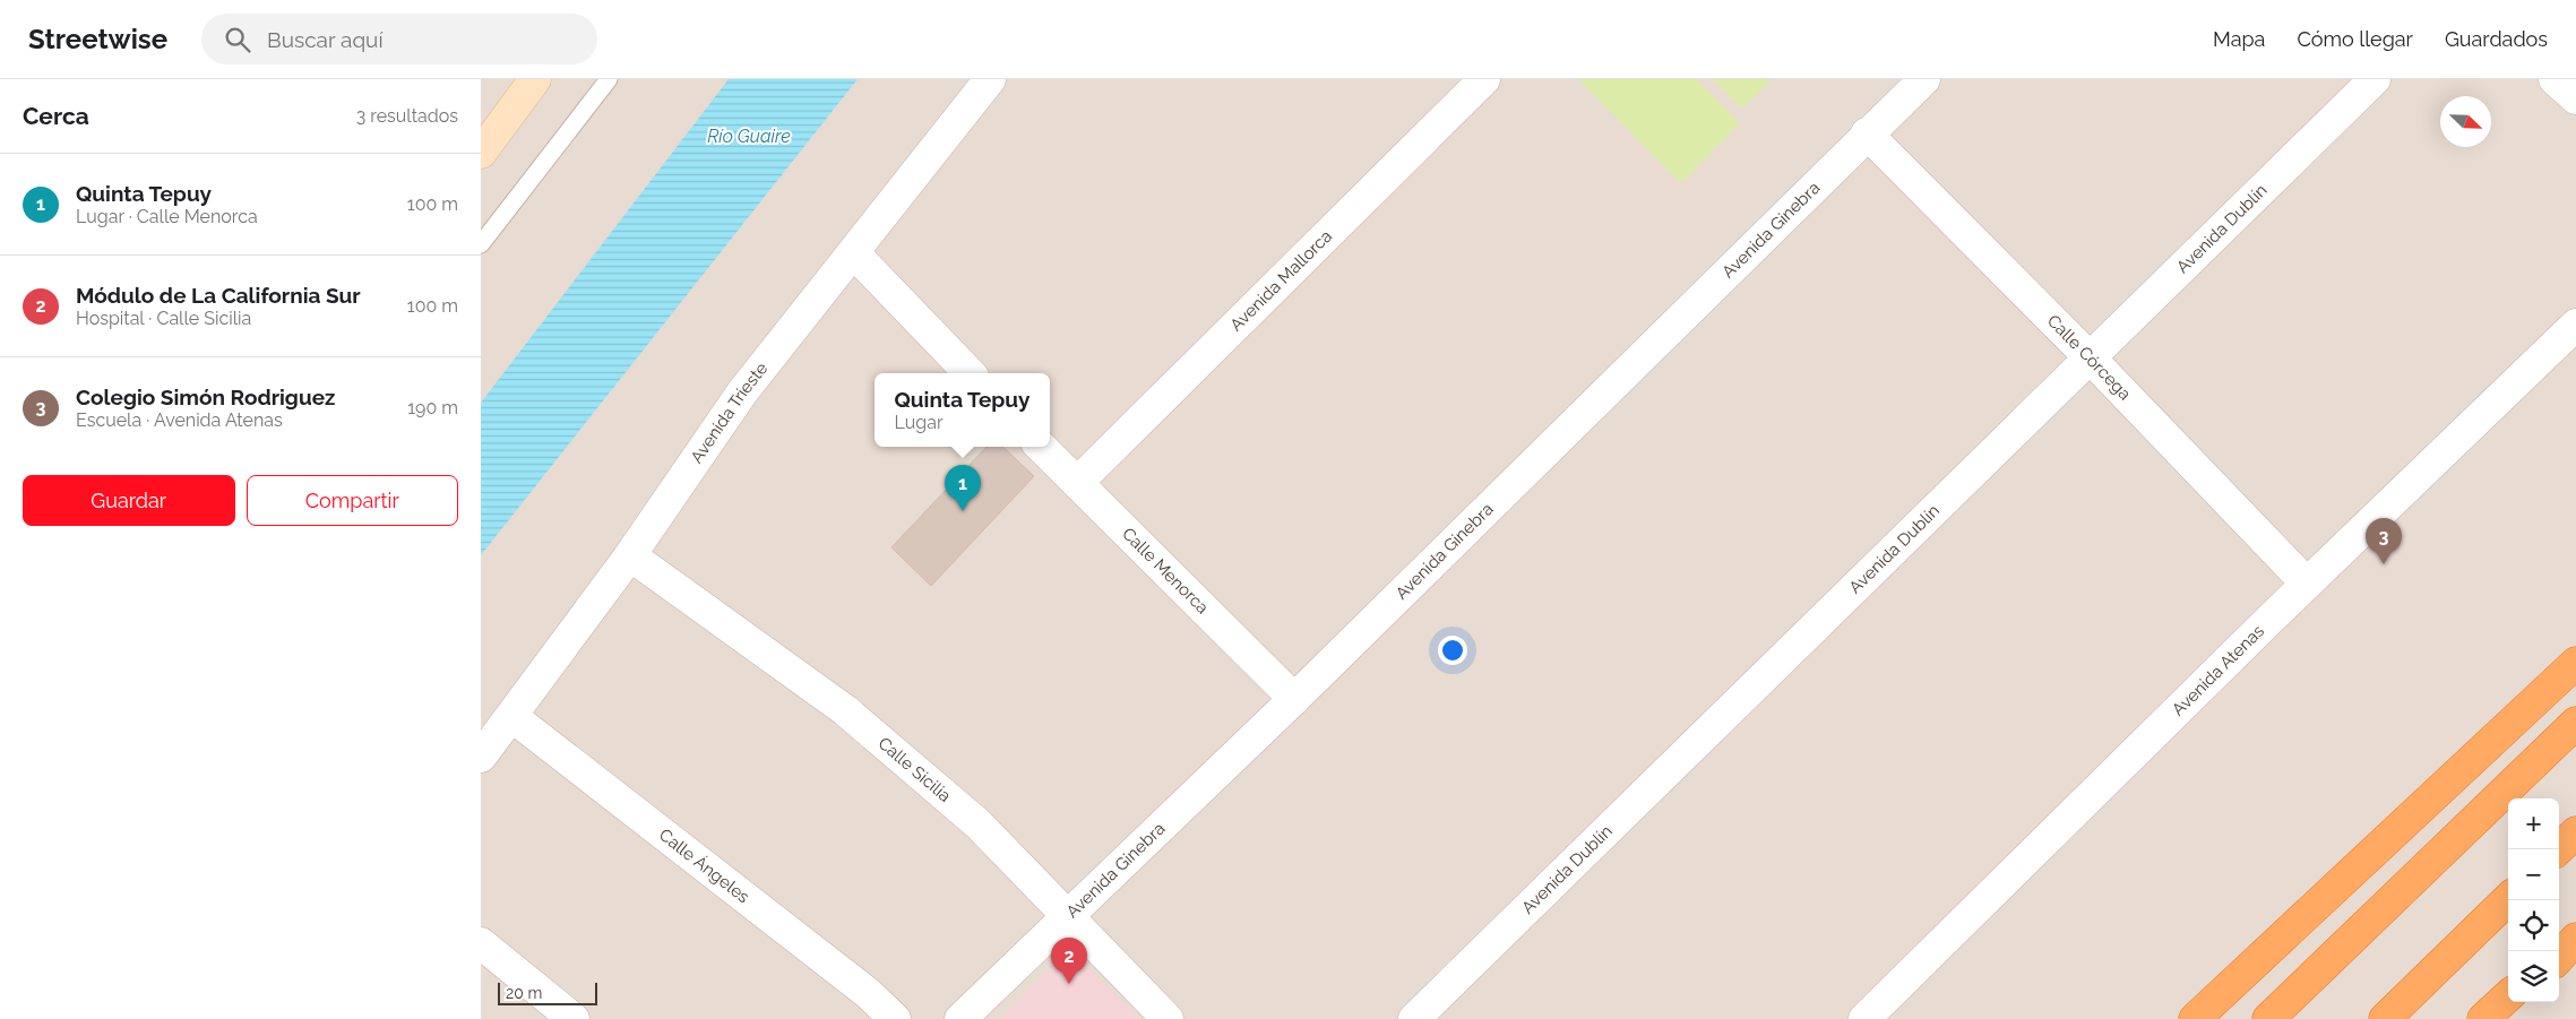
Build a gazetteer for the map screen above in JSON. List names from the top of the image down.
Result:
{
  "streets": {
    "street": [
      "Avenida Dublín",
      "Avenida Ginebra",
      "Avenida Mallorca",
      "Calle Córcega",
      "Avenida Trieste",
      "Calle Menorca",
      "Avenida Atenas",
      "Calle Sicilia",
      "Calle Ángeles"
    ]
  },
  "crossings": [
    ["Avenida Dublín", "Calle Córcega"],
    ["Avenida Ginebra", "Calle Córcega"],
    ["Avenida Ginebra", "Calle Menorca"],
    ["Avenida Ginebra", "Calle Sicilia"],
    ["Avenida Mallorca", "Calle Menorca"],
    ["Calle Córcega", "Avenida Atenas"],
    ["Avenida Trieste", "Calle Sicilia"],
    ["Avenida Trieste", "Calle Ángeles"]
  ],
  "water": ["Río Guaire"],
  "scale_bar": "20 m",
  "north": "bottom right",
  "page": {
    "header": "Streetwise",
    "search": "Buscar aquí",
    "nav": ["Mapa", "Cómo llegar", "Guardados"],
    "heading": ["Cerca", "3 resultados"],
    "list": [
      {
        "mark": "1",
        "name": "Quinta Tepuy",
        "note": "Lugar · Calle Menorca",
        "value": "100 m"
      },
      {
        "mark": "2",
        "name": "Módulo de La California Sur",
        "note": "Hospital · Calle Sicilia",
        "value": "100 m"
      },
      {
        "mark": "3",
        "name": "Colegio Simón Rodriguez",
        "note": "Escuela · Avenida Atenas",
        "value": "190 m"
      }
    ],
    "popup": ["Quinta Tepuy", "Lugar"],
    "buttons": ["Guardar", "Compartir"],
    "pins": ["1", "3", "2"],
    "map_buttons": ["+", "−"],
    "scale": "20 m"
  }
}
